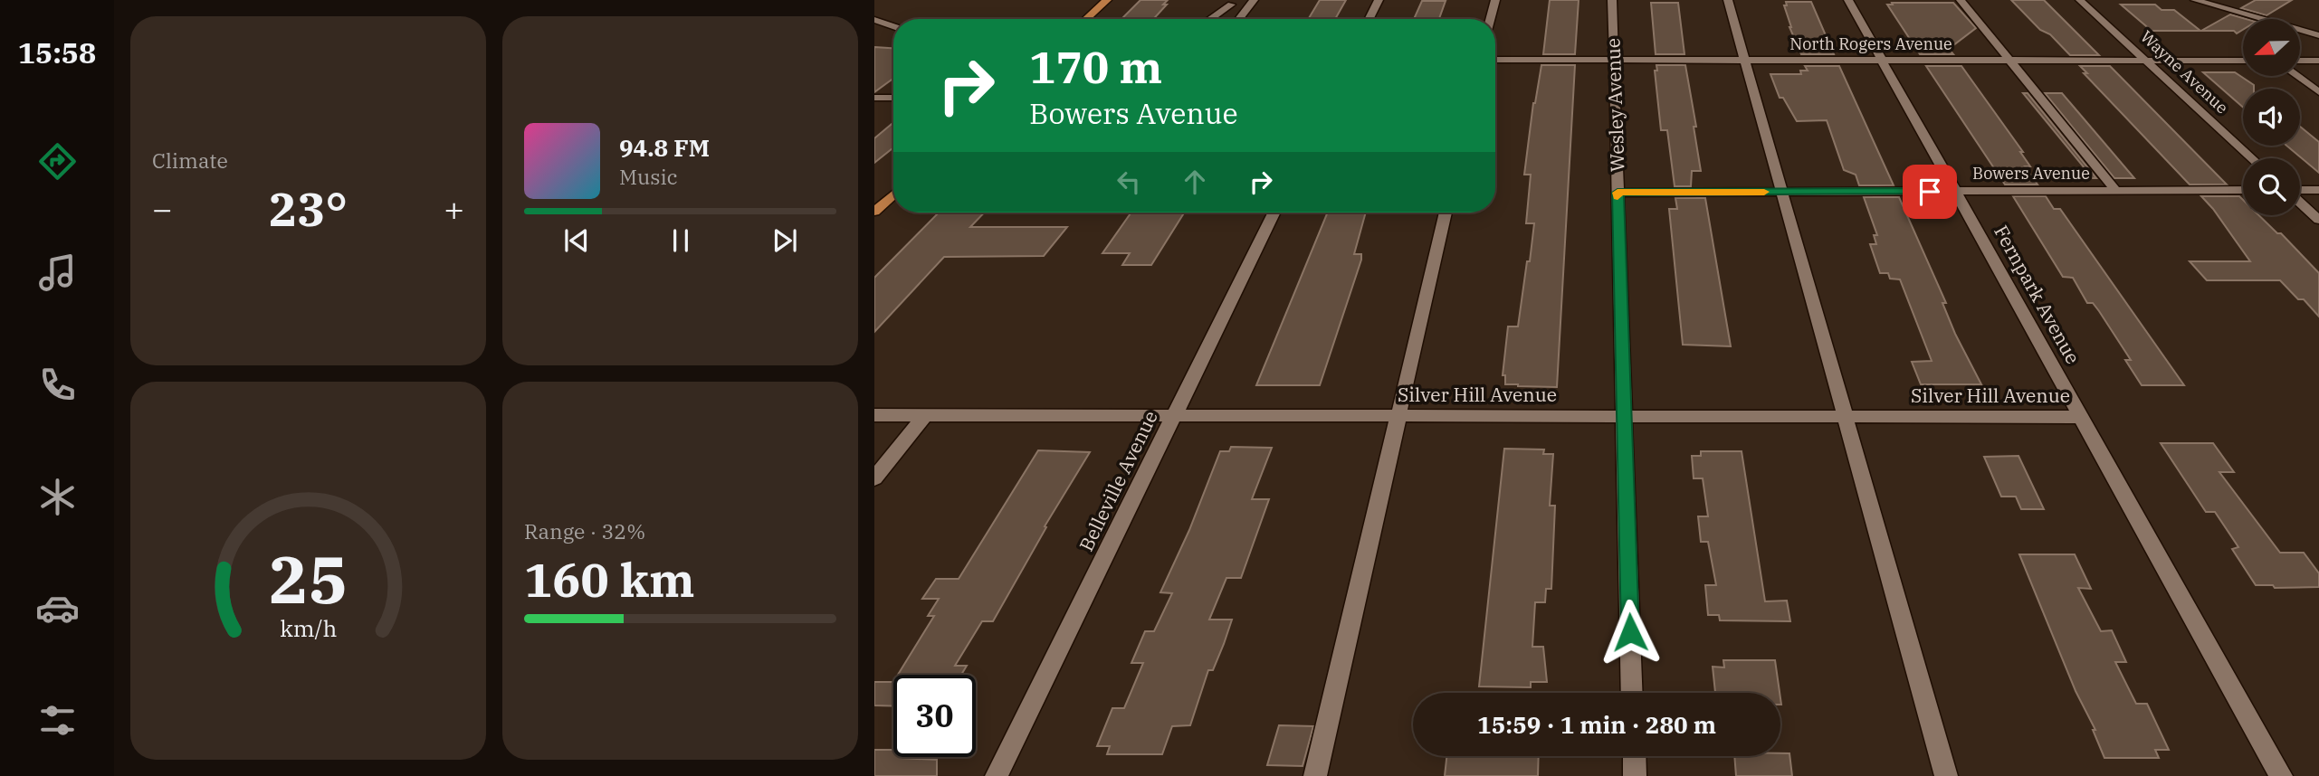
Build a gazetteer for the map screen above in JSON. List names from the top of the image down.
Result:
{
  "streets": {
    "street": [
      "North Rogers Avenue",
      "Wayne Avenue",
      "Wesley Avenue",
      "Bowers Avenue",
      "Fernpark Avenue",
      "Silver Hill Avenue",
      "Belleville Avenue"
    ]
  },
  "crossings": [
    ["North Rogers Avenue", "Wayne Avenue"],
    ["North Rogers Avenue", "Wesley Avenue"],
    ["North Rogers Avenue", "Fernpark Avenue"],
    ["Wesley Avenue", "Bowers Avenue"],
    ["Wesley Avenue", "Silver Hill Avenue"],
    ["Bowers Avenue", "Fernpark Avenue"],
    ["Fernpark Avenue", "Silver Hill Avenue"],
    ["Silver Hill Avenue", "Belleville Avenue"]
  ],
  "north": "left",
  "page": {
    "tabs": "15:58",
    "tile": [
      "Climate",
      ["Range · 32%", "160 km"]
    ],
    "turn": ["170 m", "Bowers Avenue"],
    "song": ["94.8 FM", "Music"],
    "heat": ["−", "23°", "+"],
    "limit": "30",
    "trip": "15:59 · 1 min · 280 m",
    "gauge": ["25", "km/h"]
  }
}
